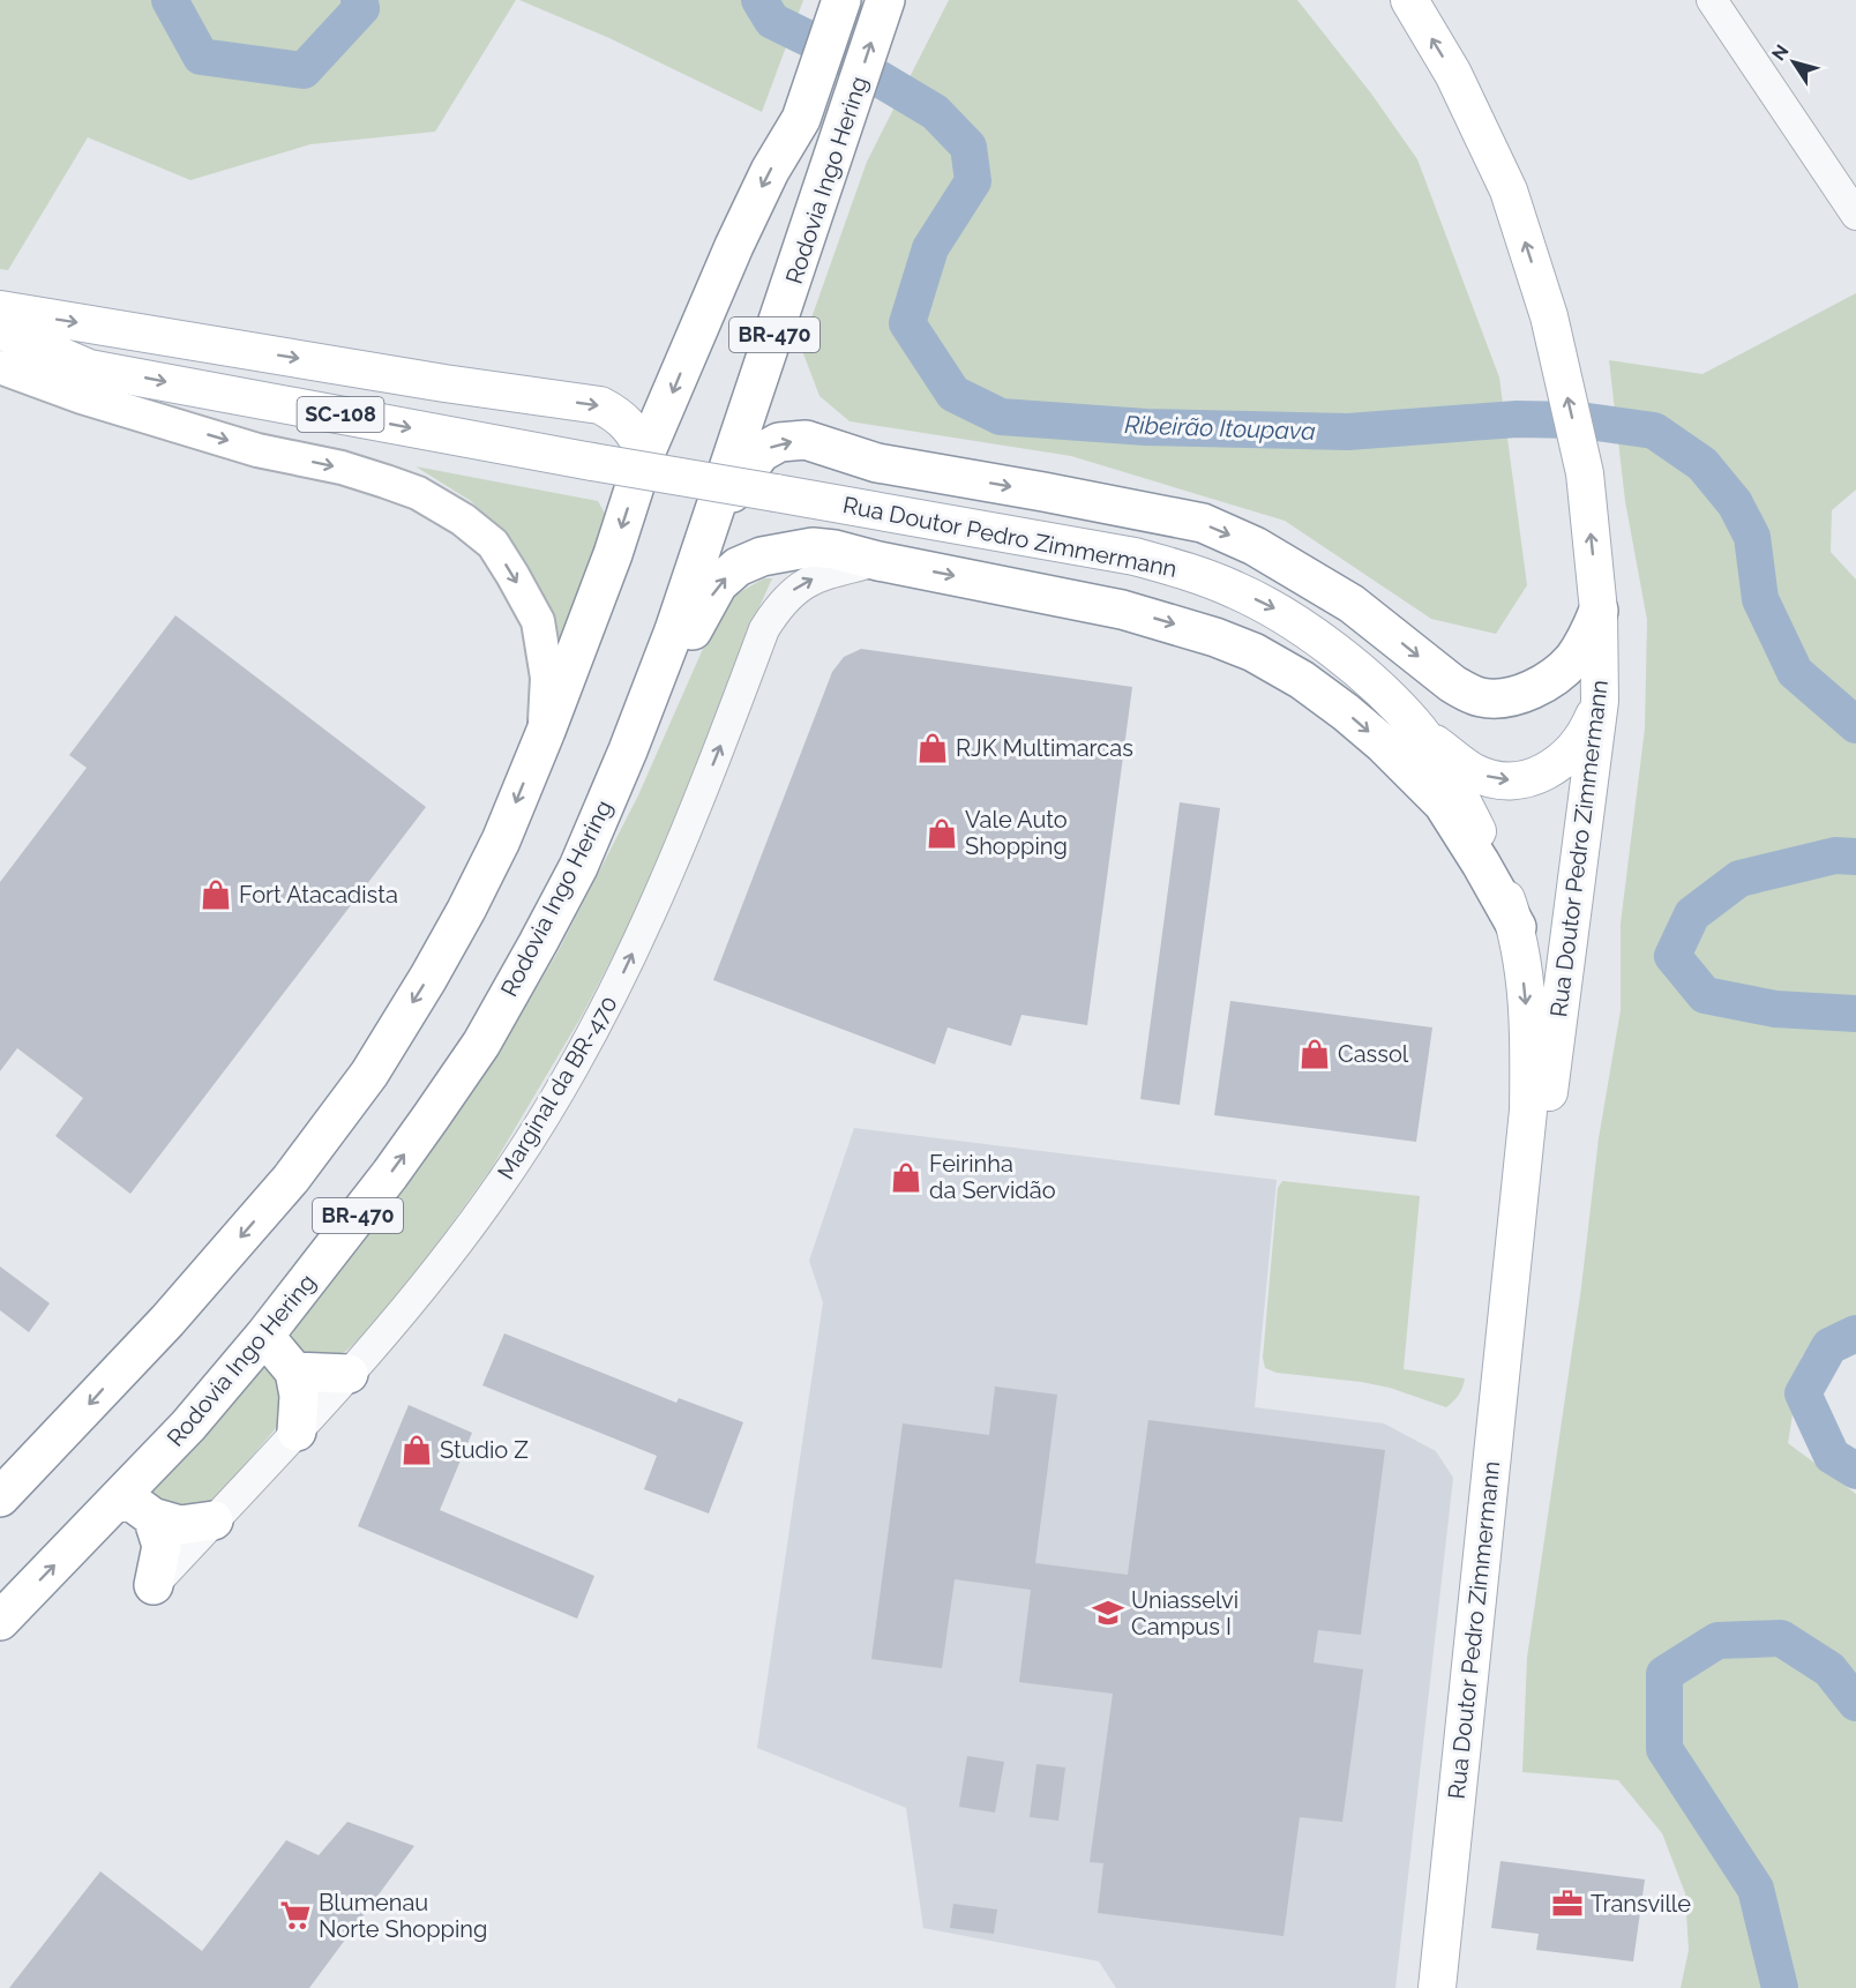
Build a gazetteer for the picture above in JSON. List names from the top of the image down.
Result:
{
  "streets": {
    "highway": ["Rodovia Ingo Hering", "BR-470"],
    "main road": ["SC-108", "Rua Doutor Pedro Zimmermann"],
    "street": ["Marginal da BR-470"]
  },
  "one_way": ["Marginal da BR-470"],
  "water": ["Ribeirão Itoupava"],
  "places": {
    "shop": [
      "RJK Multimarcas",
      "Vale Auto Shopping",
      "Fort Atacadista",
      "Cassol",
      "Feirinha da Servidão",
      "Studio Z"
    ],
    "school or university": ["Uniasselvi Campus I"],
    "office": ["Transville"],
    "supermarket": ["Blumenau Norte Shopping"]
  },
  "north": "top left"
}
